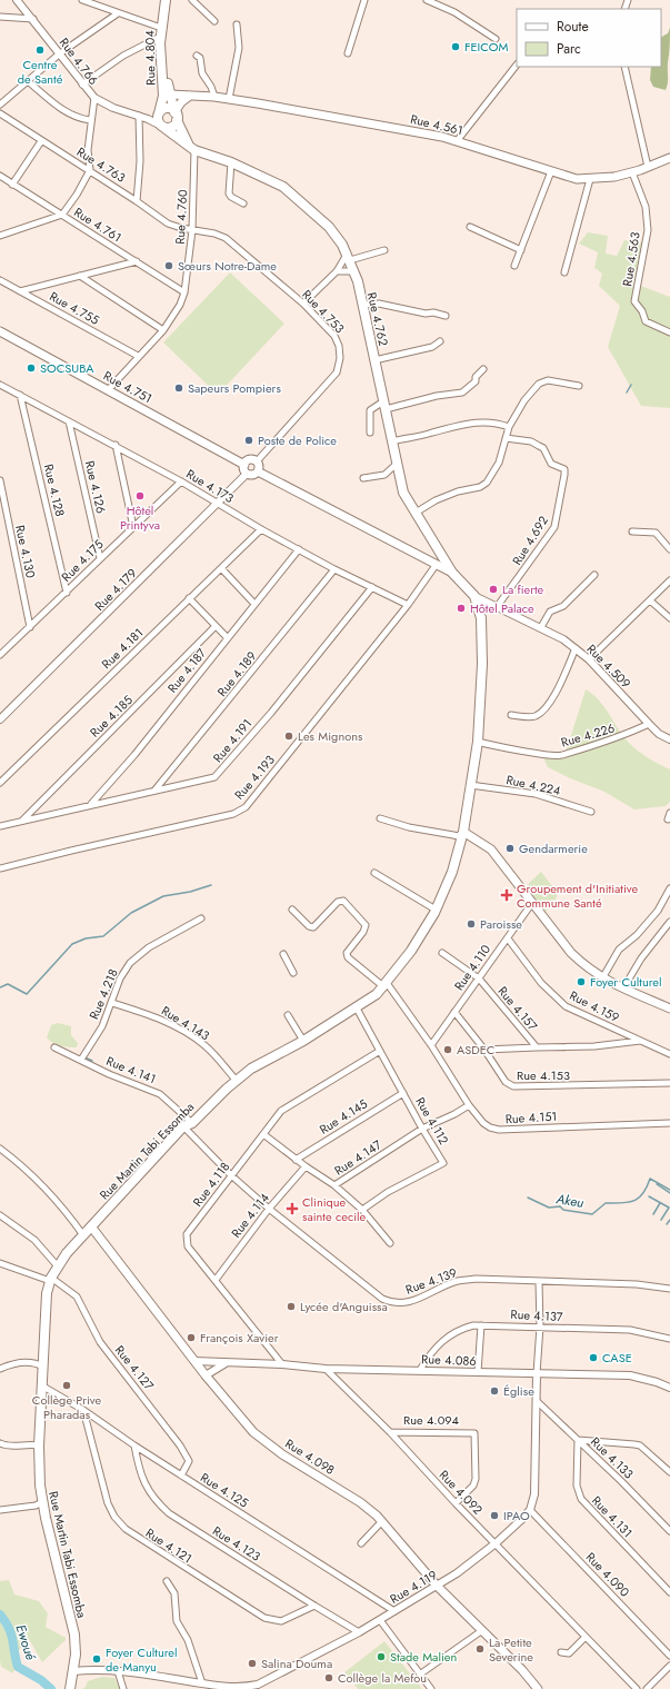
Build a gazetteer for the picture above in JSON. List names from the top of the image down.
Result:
{
  "streets": {
    "main road": [
      "Rue 4.804",
      "Rue 4.561",
      "Rue 4.762",
      "Rue 4.751",
      "Rue Martin Tabi Essomba",
      "Rue 4.098"
    ],
    "street": [
      "Rue 4.766",
      "Rue 4.763",
      "Rue 4.760",
      "Rue 4.761",
      "Rue 4.563",
      "Rue 4.755",
      "Rue 4.753",
      "Rue 4.173",
      "Rue 4.126",
      "Rue 4.128",
      "Rue 4.692",
      "Rue 4.130",
      "Rue 4.175",
      "Rue 4.179",
      "Rue 4.181",
      "Rue 4.509",
      "Rue 4.187",
      "Rue 4.189",
      "Rue 4.185",
      "Rue 4.226",
      "Rue 4.191",
      "Rue 4.193",
      "Rue 4.224",
      "Rue 4.110",
      "Rue 4.218",
      "Rue 4.159",
      "Rue 4.157",
      "Rue 4.143",
      "Rue 4.141",
      "Rue 4.153",
      "Rue 4.145",
      "Rue 4.151",
      "Rue 4.112",
      "Rue 4.147",
      "Rue 4.118",
      "Rue 4.114",
      "Rue 4.139",
      "Rue 4.137",
      "Rue 4.086",
      "Rue 4.127",
      "Rue 4.094",
      "Rue 4.133",
      "Rue 4.125",
      "Rue 4.092",
      "Rue 4.131",
      "Rue 4.123",
      "Rue 4.121",
      "Rue 4.090",
      "Rue 4.119"
    ]
  },
  "crossings": [
    ["Rue 4.804", "Rue 4.766"],
    ["Rue 4.804", "Rue 4.762"],
    ["Rue 4.766", "Rue 4.762"],
    ["Rue 4.561", "Rue 4.563"],
    ["Rue 4.763", "Rue 4.760"],
    ["Rue 4.763", "Rue 4.753"],
    ["Rue 4.760", "Rue 4.761"],
    ["Rue 4.760", "Rue 4.755"],
    ["Rue 4.760", "Rue 4.753"],
    ["Rue 4.760", "Rue 4.762"],
    ["Rue 4.760", "Rue 4.751"],
    ["Rue 4.753", "Rue 4.751"],
    ["Rue 4.753", "Rue 4.179"],
    ["Rue 4.762", "Rue Martin Tabi Essomba"],
    ["Rue 4.751", "Rue 4.179"],
    ["Rue 4.173", "Rue 4.126"],
    ["Rue 4.173", "Rue 4.128"],
    ["Rue 4.173", "Rue 4.175"],
    ["Rue 4.173", "Rue 4.179"],
    ["Rue 4.173", "Rue 4.181"],
    ["Rue 4.173", "Rue 4.187"],
    ["Rue 4.173", "Rue 4.189"],
    ["Rue 4.173", "Rue 4.191"],
    ["Rue 4.173", "Rue 4.193"],
    ["Rue 4.126", "Rue 4.175"],
    ["Rue 4.128", "Rue 4.175"],
    ["Rue 4.692", "Rue 4.509"],
    ["Rue 4.130", "Rue 4.175"],
    ["Rue 4.509", "Rue 4.226"],
    ["Rue 4.509", "Rue Martin Tabi Essomba"],
    ["Rue 4.187", "Rue 4.191"],
    ["Rue 4.189", "Rue 4.191"],
    ["Rue 4.185", "Rue 4.191"],
    ["Rue 4.226", "Rue Martin Tabi Essomba"],
    ["Rue 4.224", "Rue Martin Tabi Essomba"],
    ["Rue 4.110", "Rue 4.159"],
    ["Rue 4.110", "Rue 4.157"],
    ["Rue 4.110", "Rue 4.153"],
    ["Rue 4.110", "Rue 4.151"],
    ["Rue 4.218", "Rue 4.143"],
    ["Rue 4.218", "Rue 4.141"],
    ["Rue 4.159", "Rue 4.157"],
    ["Rue 4.143", "Rue Martin Tabi Essomba"],
    ["Rue 4.141", "Rue Martin Tabi Essomba"],
    ["Rue 4.141", "Rue 4.139"],
    ["Rue 4.145", "Rue 4.112"],
    ["Rue 4.145", "Rue 4.147"],
    ["Rue 4.151", "Rue Martin Tabi Essomba"],
    ["Rue 4.151", "Rue 4.147"],
    ["Rue 4.112", "Rue Martin Tabi Essomba"],
    ["Rue 4.112", "Rue 4.147"],
    ["Rue 4.112", "Rue 4.118"],
    ["Rue Martin Tabi Essomba", "Rue 4.139"],
    ["Rue Martin Tabi Essomba", "Rue 4.127"],
    ["Rue Martin Tabi Essomba", "Rue 4.098"],
    ["Rue Martin Tabi Essomba", "Rue 4.125"],
    ["Rue Martin Tabi Essomba", "Rue 4.119"],
    ["Rue 4.147", "Rue 4.118"],
    ["Rue 4.147", "Rue 4.114"],
    ["Rue 4.118", "Rue 4.114"],
    ["Rue 4.118", "Rue 4.139"],
    ["Rue 4.118", "Rue 4.086"],
    ["Rue 4.114", "Rue 4.139"],
    ["Rue 4.137", "Rue 4.086"],
    ["Rue 4.086", "Rue 4.098"],
    ["Rue 4.086", "Rue 4.092"],
    ["Rue 4.127", "Rue 4.125"],
    ["Rue 4.094", "Rue 4.092"],
    ["Rue 4.098", "Rue 4.119"],
    ["Rue 4.133", "Rue 4.131"],
    ["Rue 4.125", "Rue 4.123"],
    ["Rue 4.125", "Rue 4.121"],
    ["Rue 4.125", "Rue 4.119"],
    ["Rue 4.092", "Rue 4.119"],
    ["Rue 4.123", "Rue 4.121"],
    ["Rue 4.123", "Rue 4.119"],
    ["Rue 4.090", "Rue 4.119"]
  ],
  "water": ["Akeu", "Ewoué"],
  "places": {
    "other": [
      "FEICOM",
      "Centre de Santé",
      "Sœurs Notre-Dame",
      "SOCSUBA",
      "Sapeurs Pompiers",
      "Poste de Police",
      "Hôtel Printyva",
      "La fierte",
      "Hôtel Palace",
      "Les Mignons",
      "Gendarmerie",
      "Paroisse",
      "Foyer Culturel",
      "ASDEC",
      "Lycée d'Anguissa",
      "François Xavier",
      "CASE",
      "Collège Prive Pharadas",
      "Église",
      "IPAO",
      "La Petite Severine",
      "Stade Malien",
      "Foyer Culturel de Manyu",
      "Salina Douma",
      "Collège la Mefou"
    ],
    "health": ["Groupement d'Initiative Commune Santé", "Clinique sainte cecile"]
  },
  "legend": ["Route", "Parc"]
}
